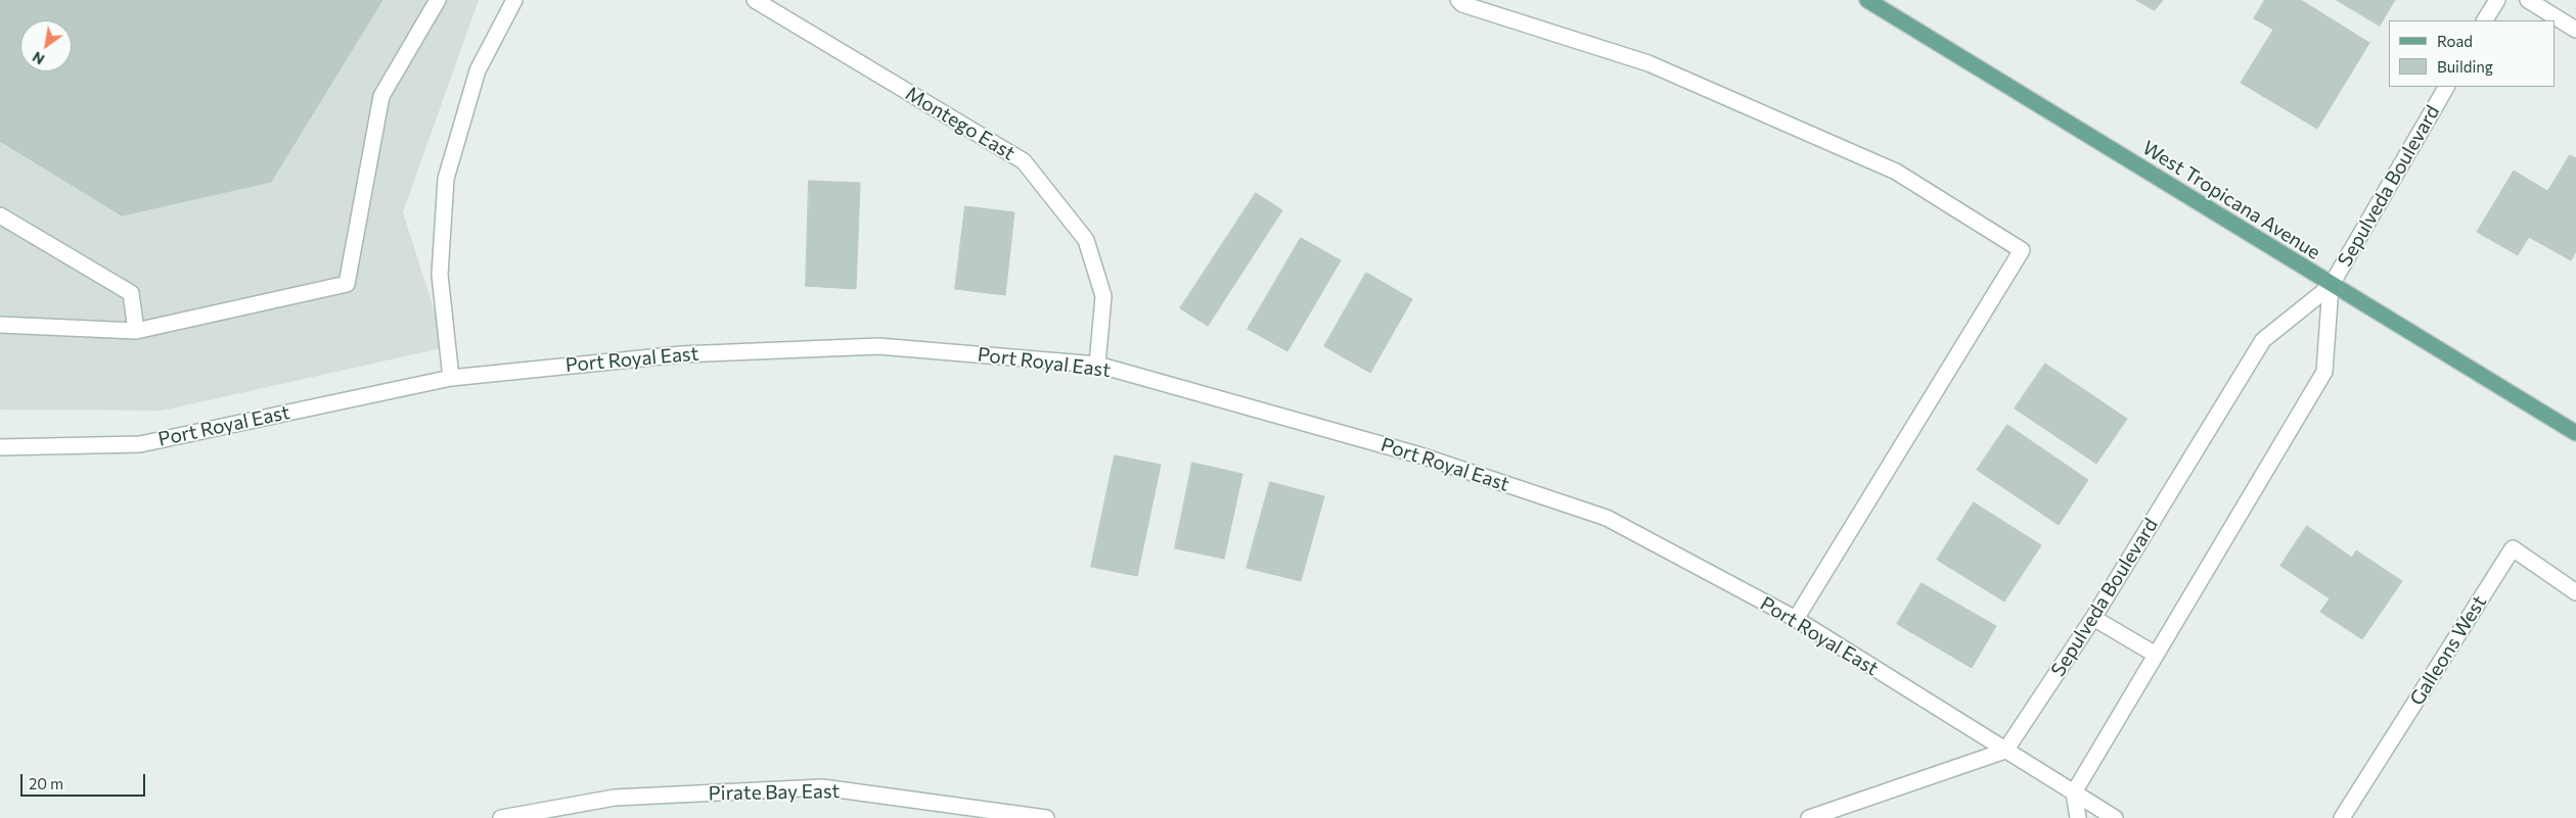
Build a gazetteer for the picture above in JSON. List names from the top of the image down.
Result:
{
  "streets": {
    "main road": ["West Tropicana Avenue"],
    "street": [
      "Montego East",
      "Sepulveda Boulevard",
      "Port Royal East",
      "Galleons West",
      "Pirate Bay East"
    ]
  },
  "crossings": [
    ["Montego East", "Port Royal East"],
    ["Sepulveda Boulevard", "West Tropicana Avenue"],
    ["Sepulveda Boulevard", "Port Royal East"]
  ],
  "legend": ["Road", "Building"],
  "scale_bar": "20 m",
  "north": "bottom left"
}
